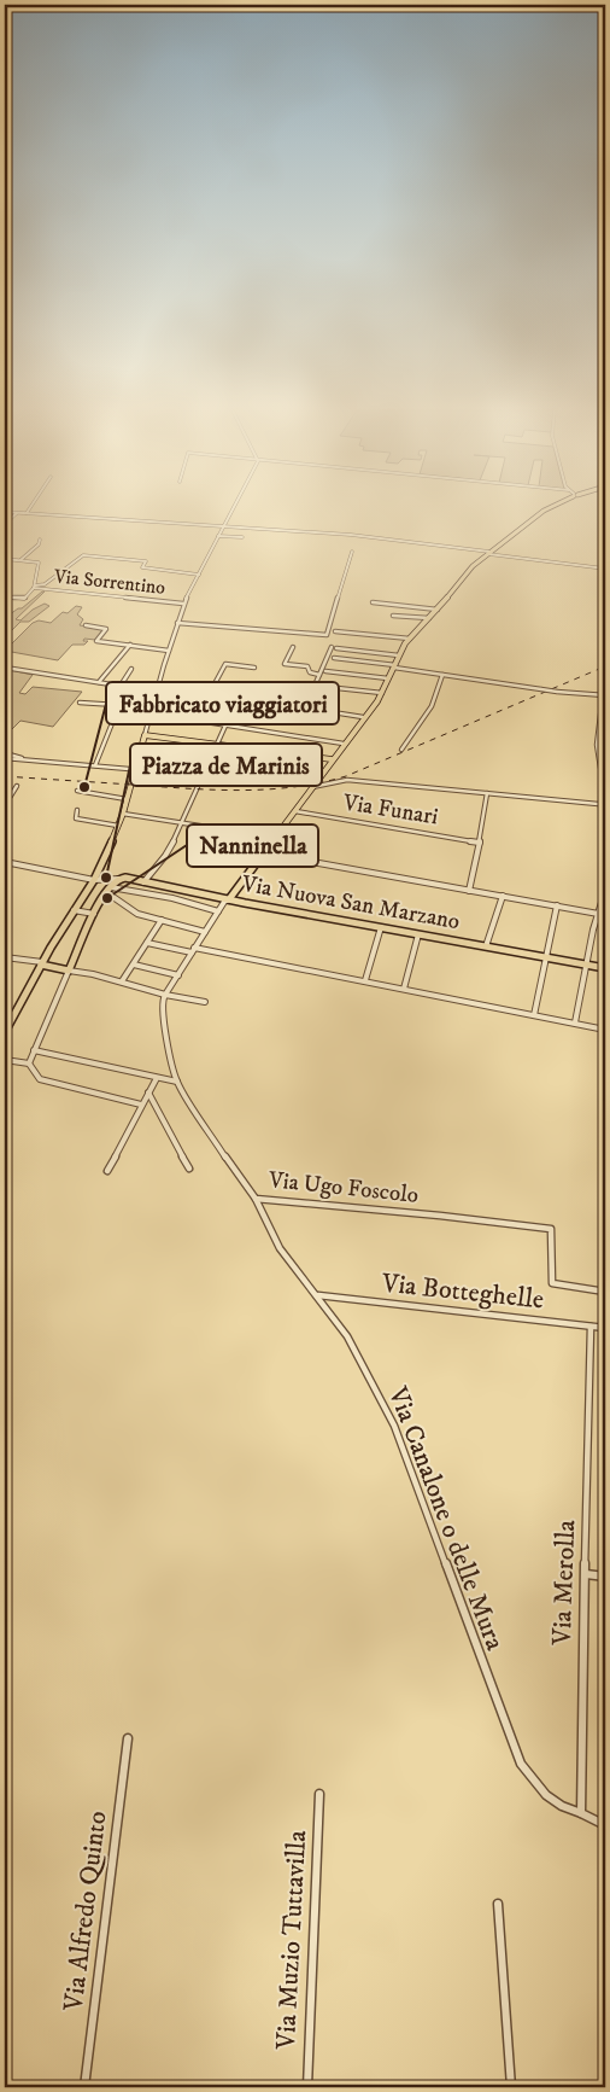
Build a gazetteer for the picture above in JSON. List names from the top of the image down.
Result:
{
  "streets": {
    "main road": ["Via Nuova San Marzano"],
    "street": [
      "Via Sorrentino",
      "Via Funari",
      "Via Ugo Foscolo",
      "Via Botteghelle",
      "Via Canalone o delle Mura",
      "Via Merolla",
      "Via Alfredo Quinto",
      "Via Muzio Tuttavilla"
    ]
  },
  "crossings": [
    ["Via Ugo Foscolo", "Via Canalone o delle Mura"],
    ["Via Botteghelle", "Via Canalone o delle Mura"],
    ["Via Botteghelle", "Via Merolla"],
    ["Via Canalone o delle Mura", "Via Merolla"]
  ],
  "places": ["Fabbricato viaggiatori", "Piazza de Marinis", "Nanninella"]
}
